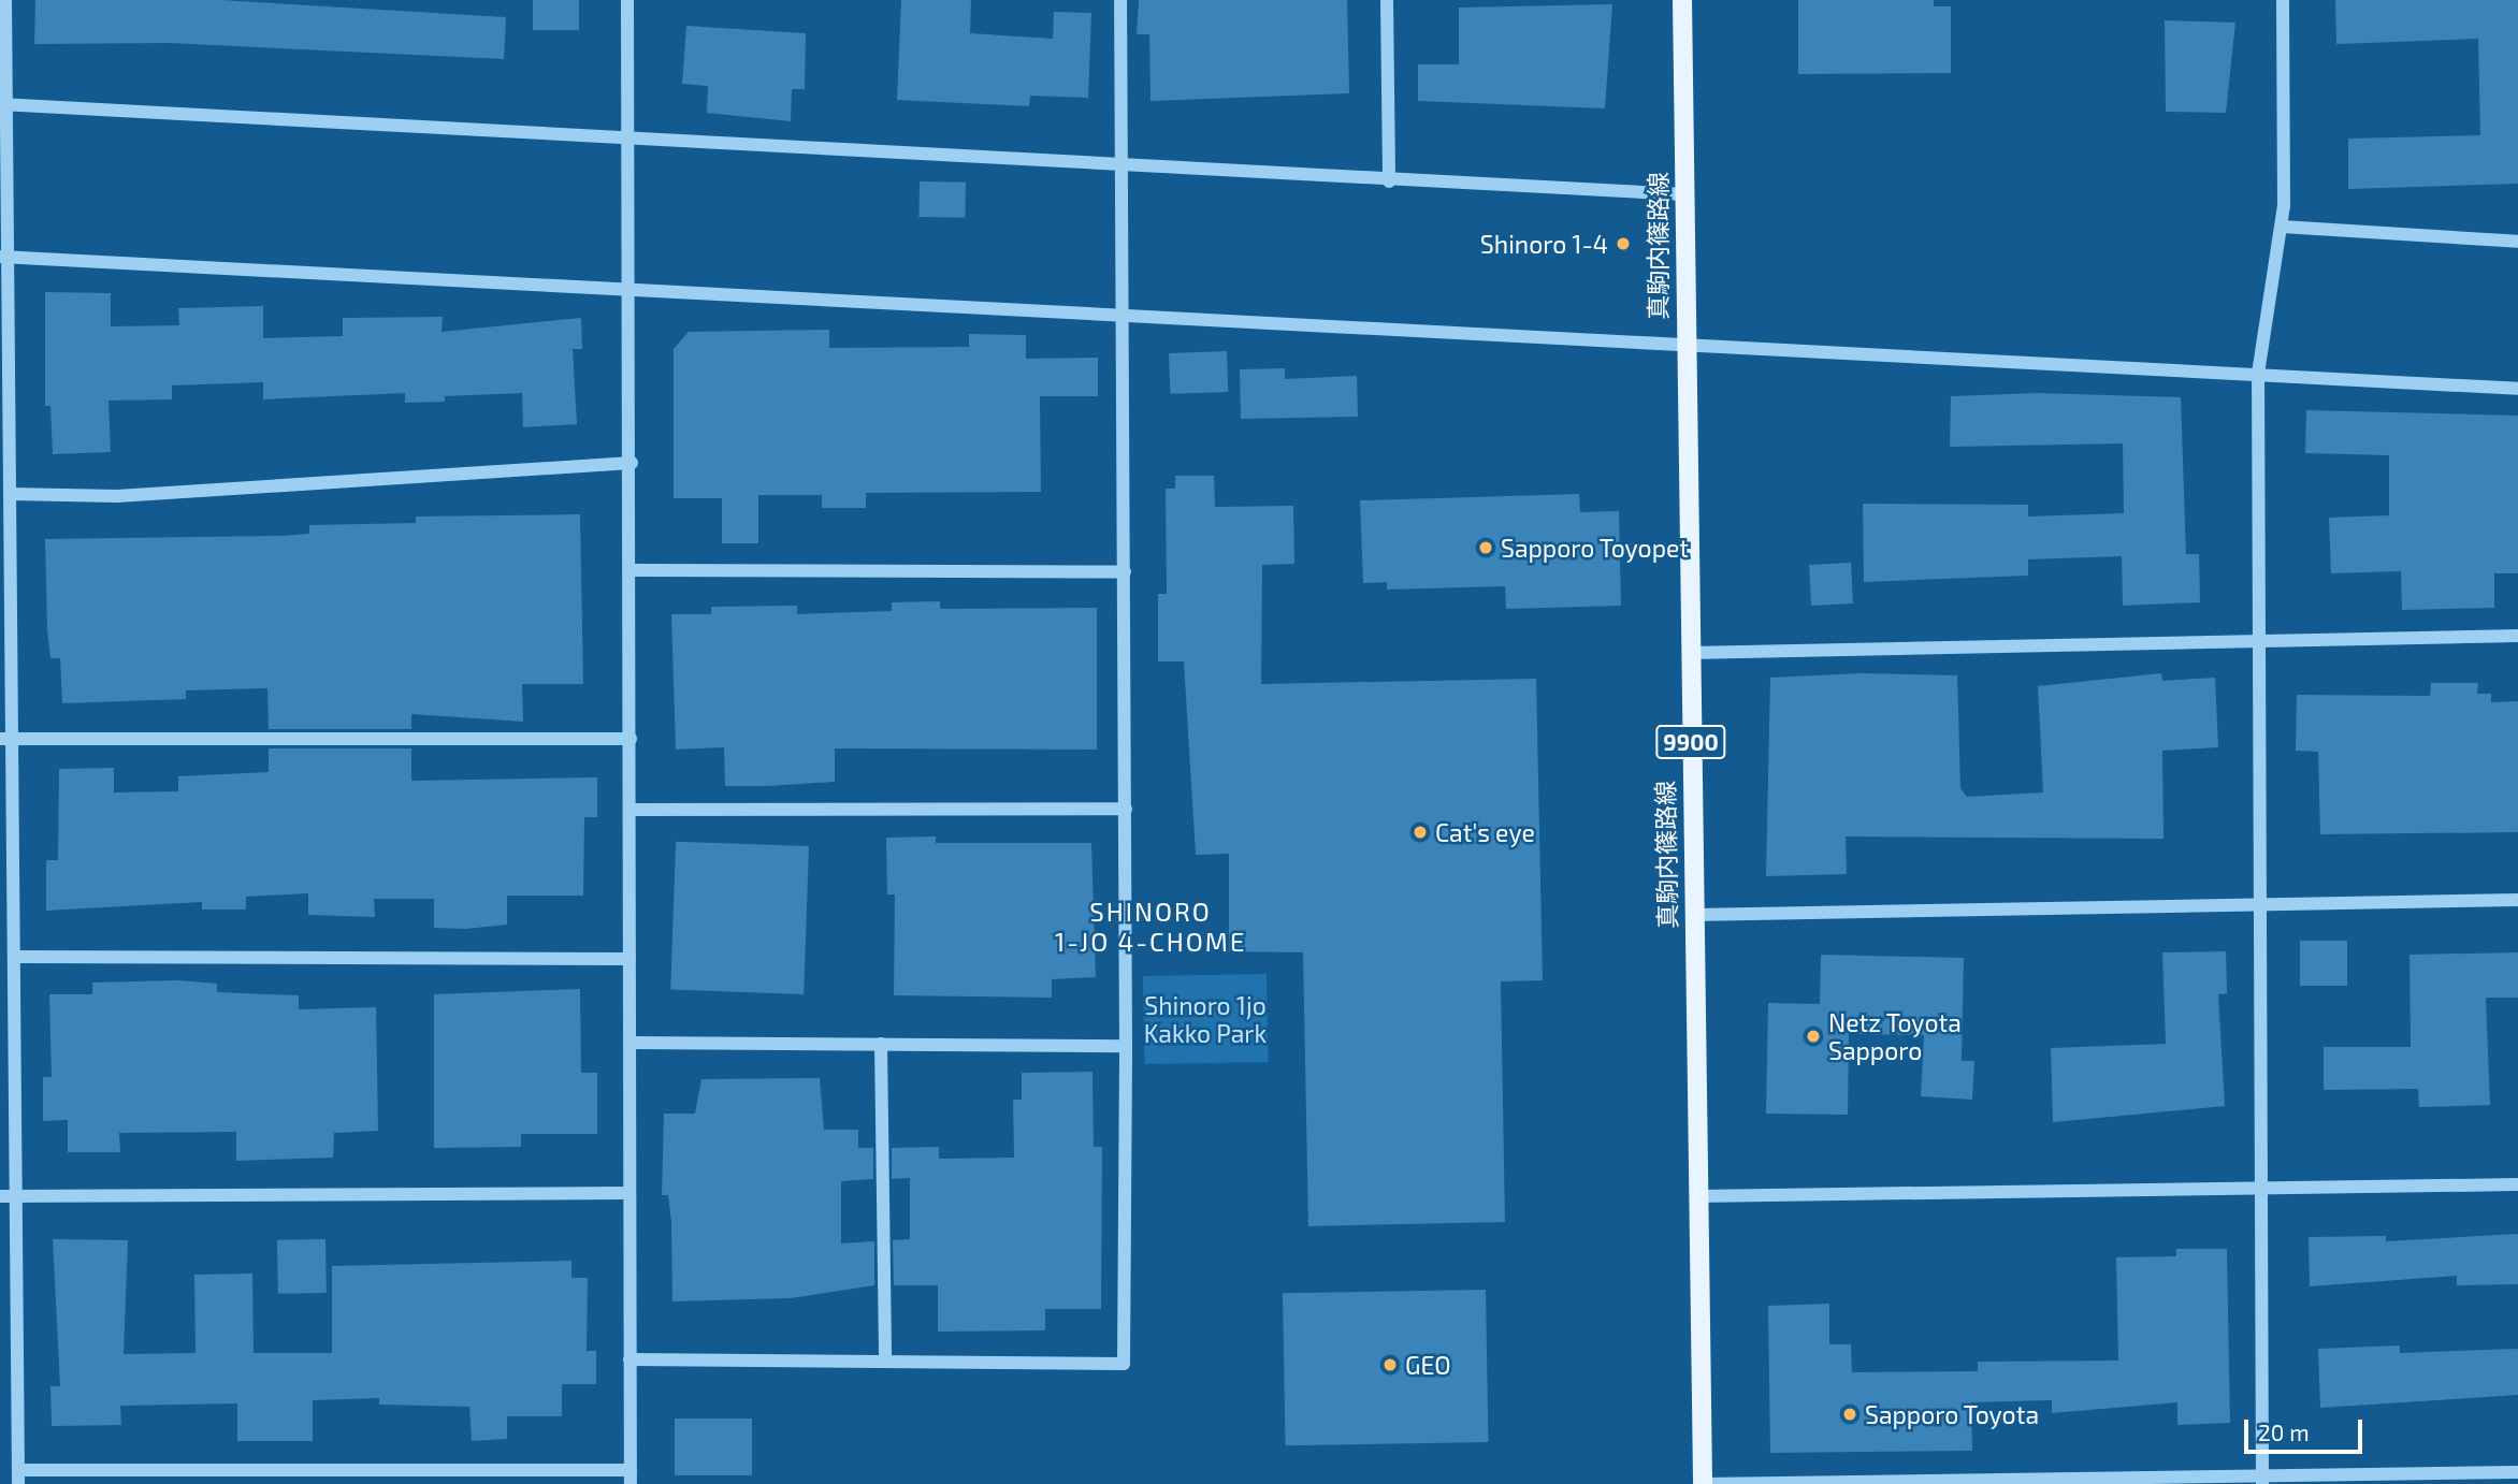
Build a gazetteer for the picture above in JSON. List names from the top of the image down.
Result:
{
  "streets": {
    "main road": ["真駒内篠路線", "9900"]
  },
  "districts": ["SHINORO 1-JO 4-CHOME"],
  "parks": ["Shinoro 1jo Kakko Park"],
  "places": [
    "Shinoro 1-4",
    "Sapporo Toyopet",
    "Cat's eye",
    "Netz Toyota Sapporo",
    "GEO",
    "Sapporo Toyota"
  ],
  "scale_bar": "20 m"
}
